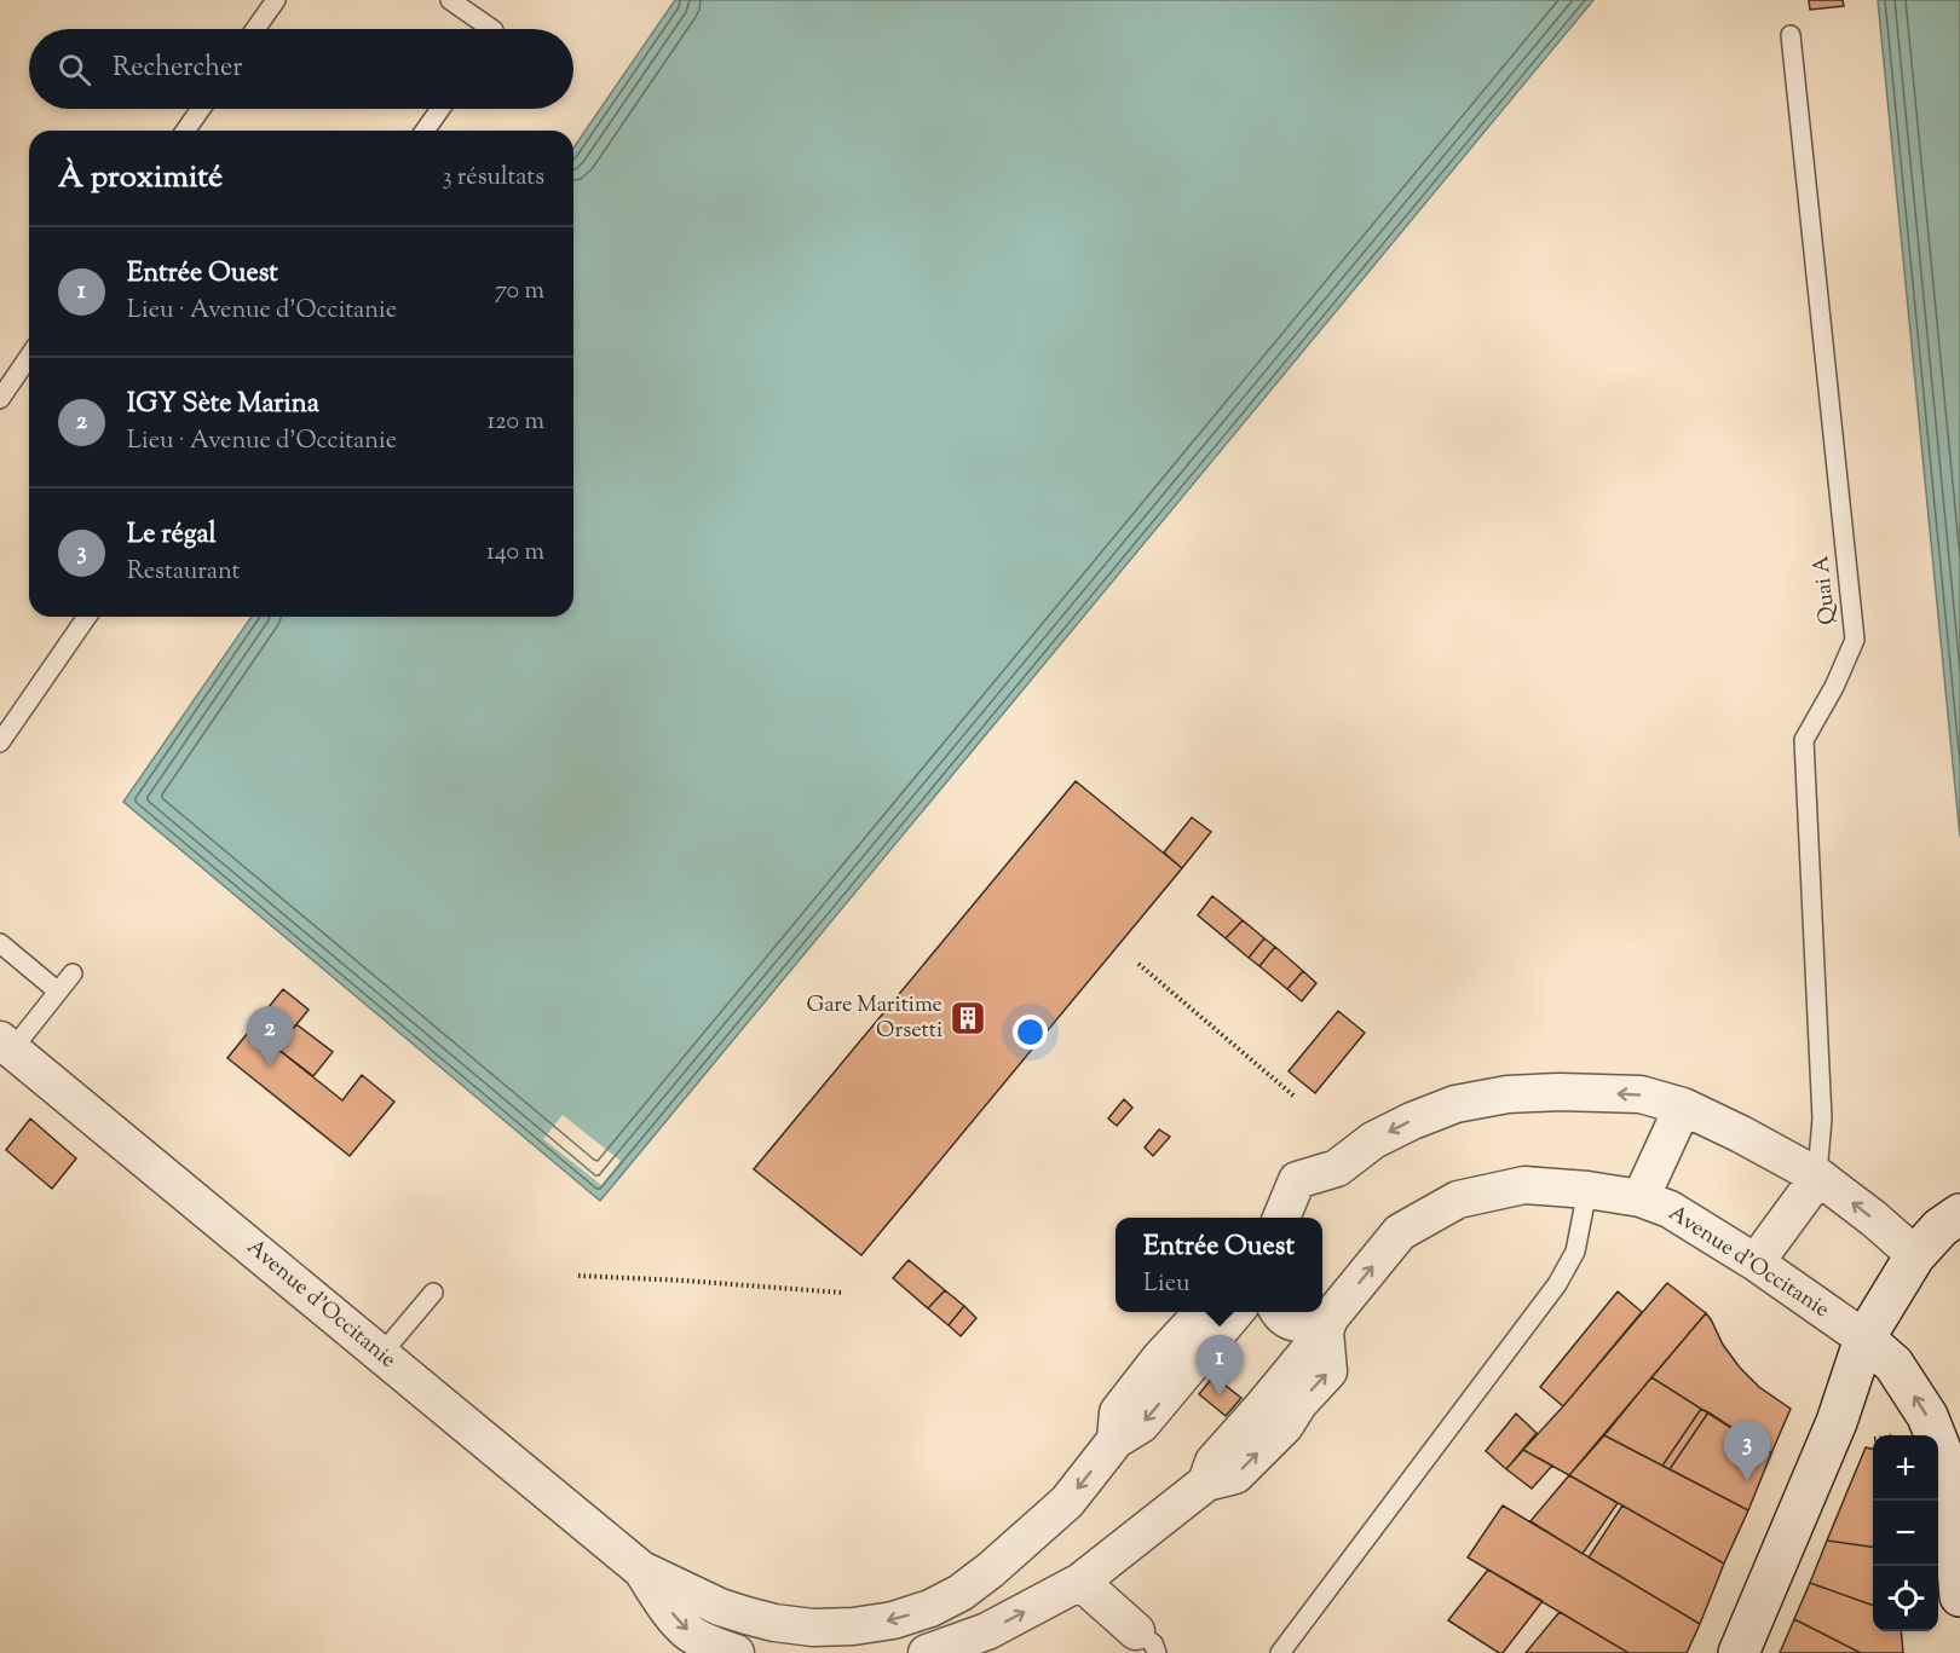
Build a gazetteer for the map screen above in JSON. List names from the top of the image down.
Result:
{
  "streets": {
    "street": ["Avenue d'Occitanie"],
    "lane": ["Quai A"]
  },
  "places": {
    "building": ["Gare Maritime Orsetti"]
  },
  "page": {
    "search": "Rechercher",
    "heading": ["À proximité", "3 résultats"],
    "list": [
      {
        "mark": "1",
        "name": "Entrée Ouest",
        "note": "Lieu · Avenue d'Occitanie",
        "value": "70 m"
      },
      {
        "mark": "2",
        "name": "IGY Sète Marina",
        "note": "Lieu · Avenue d'Occitanie",
        "value": "120 m"
      },
      {
        "mark": "3",
        "name": "Le régal",
        "note": "Restaurant",
        "value": "140 m"
      }
    ],
    "pins": ["2", "1", "3"],
    "popup": ["Entrée Ouest", "Lieu"],
    "map_buttons": ["+", "−"]
  }
}
